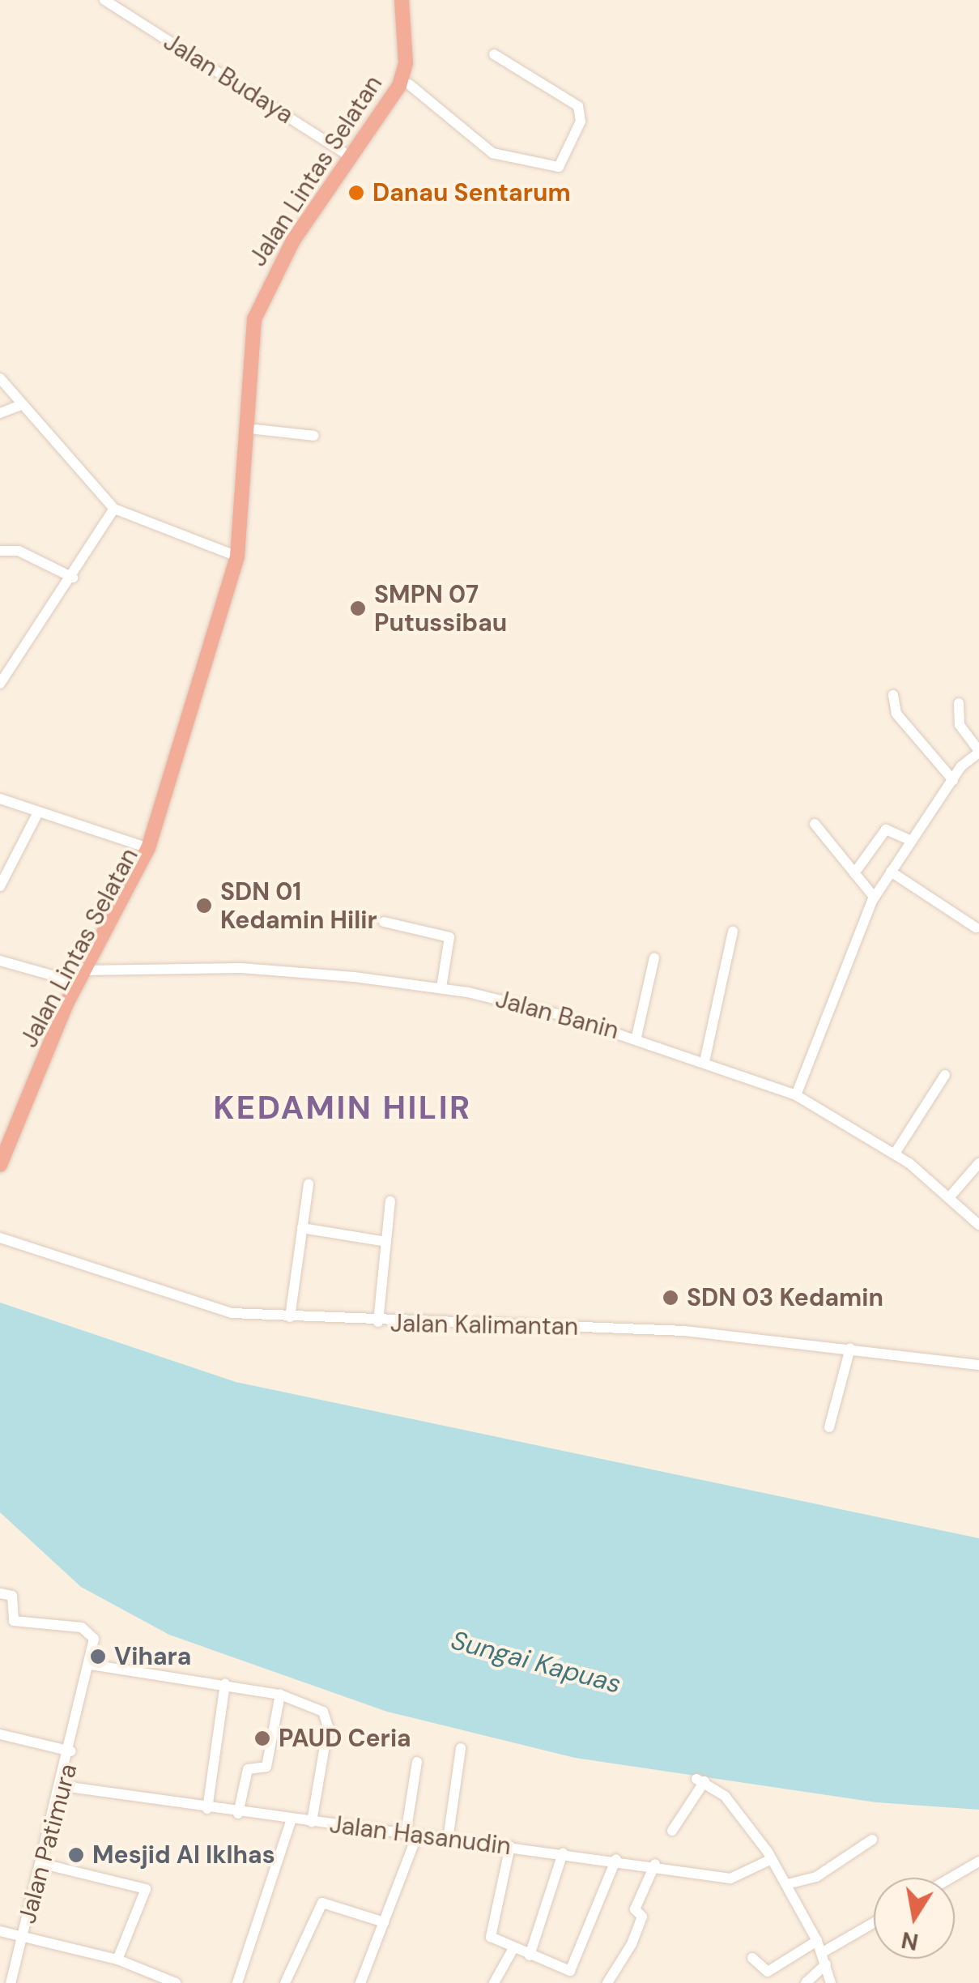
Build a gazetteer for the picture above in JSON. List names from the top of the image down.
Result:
{
  "streets": {
    "highway": ["Jalan Lintas Selatan"],
    "street": [
      "Jalan Budaya",
      "Jalan Banin",
      "Jalan Kalimantan",
      "Jalan Hasanudin",
      "Jalan Patimura"
    ]
  },
  "crossings": [
    ["Jalan Budaya", "Jalan Lintas Selatan"],
    ["Jalan Lintas Selatan", "Jalan Banin"],
    ["Jalan Hasanudin", "Jalan Patimura"]
  ],
  "districts": ["KEDAMIN HILIR"],
  "water": ["Sungai Kapuas"],
  "places": [
    "Danau Sentarum",
    "SMPN 07 Putussibau",
    "SDN 01 Kedamin Hilir",
    "SDN 03 Kedamin",
    "Vihara",
    "PAUD Ceria",
    "Mesjid Al Iklhas"
  ],
  "north": "bottom"
}
